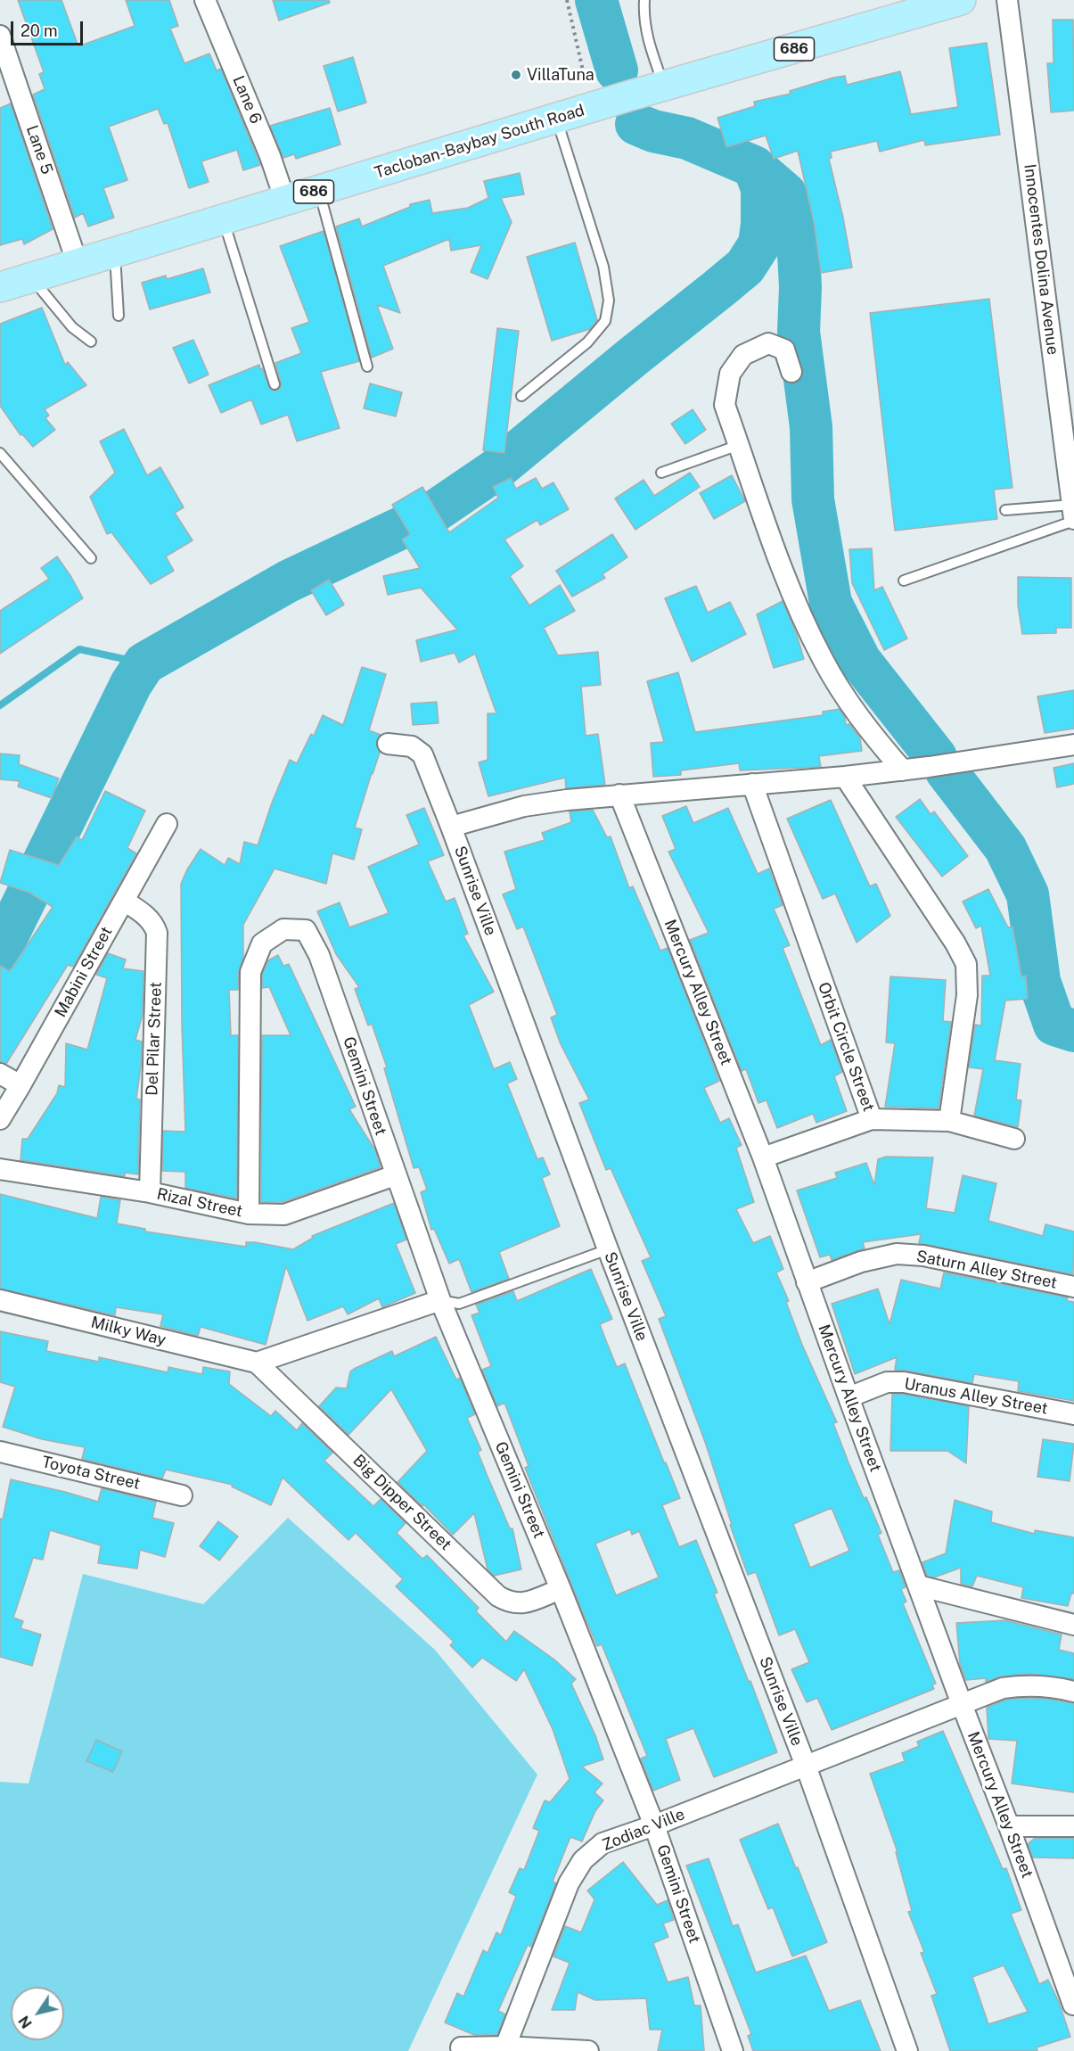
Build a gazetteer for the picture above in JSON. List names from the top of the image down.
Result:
{
  "streets": {
    "main road": ["686", "Tacloban-Baybay South Road"],
    "street": [
      "Lane 6",
      "Lane 5",
      "Innocentes Dolina Avenue",
      "Sunrise Ville",
      "Mabini Street",
      "Mercury Alley Street",
      "Del Pilar Street",
      "Orbit Circle Street",
      "Gemini Street",
      "Rizal Street",
      "Saturn Alley Street",
      "Milky Way",
      "Uranus Alley Street",
      "Toyota Street",
      "Big Dipper Street",
      "Zodiac Ville"
    ]
  },
  "crossings": [
    ["Lane 6", "Tacloban-Baybay South Road"],
    ["Tacloban-Baybay South Road", "Lane 5"],
    ["Sunrise Ville", "Zodiac Ville"],
    ["Mabini Street", "Del Pilar Street"],
    ["Mercury Alley Street", "Saturn Alley Street"],
    ["Mercury Alley Street", "Uranus Alley Street"],
    ["Mercury Alley Street", "Zodiac Ville"],
    ["Del Pilar Street", "Rizal Street"],
    ["Gemini Street", "Rizal Street"],
    ["Gemini Street", "Big Dipper Street"],
    ["Gemini Street", "Zodiac Ville"],
    ["Milky Way", "Big Dipper Street"]
  ],
  "places": ["VillaTuna"],
  "scale_bar": "20 m",
  "north": "bottom left"
}
